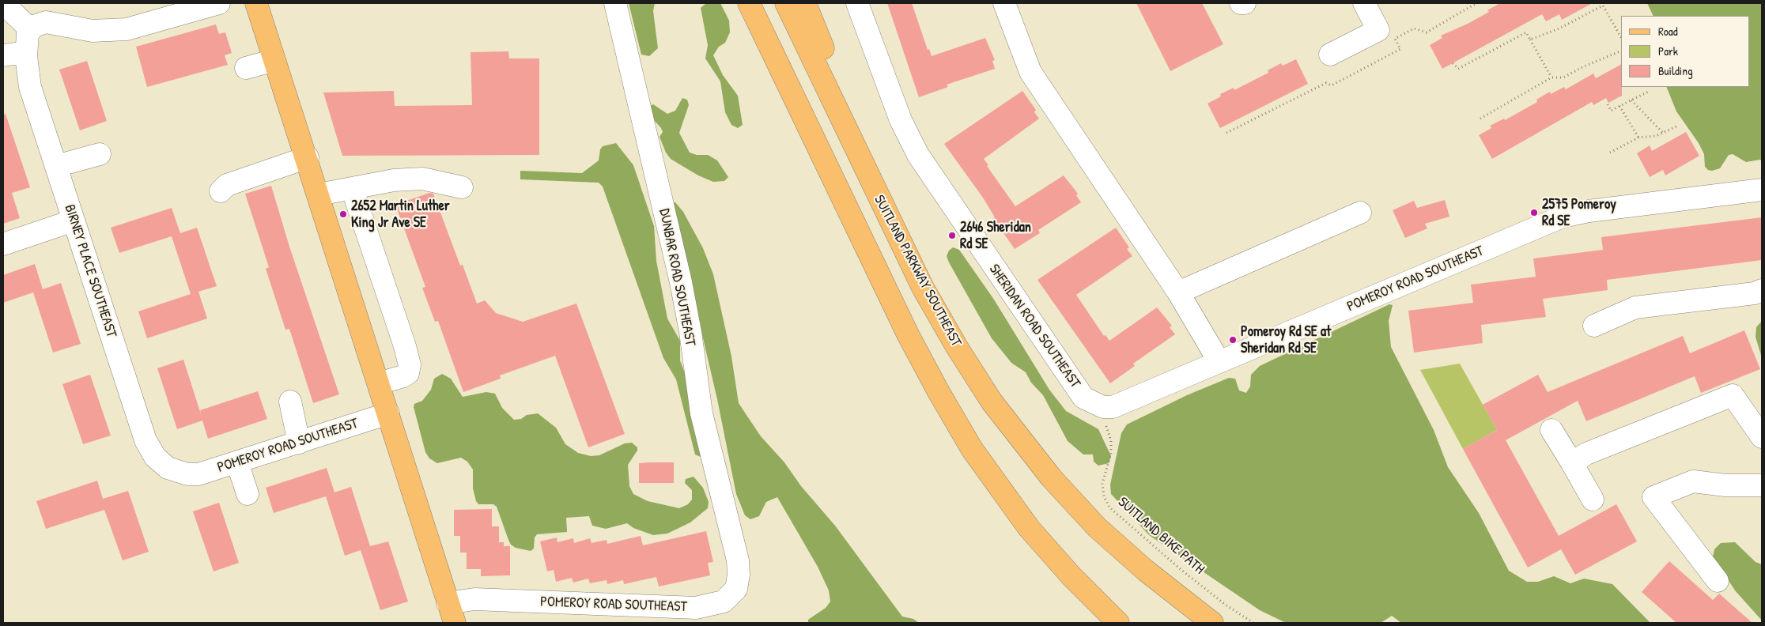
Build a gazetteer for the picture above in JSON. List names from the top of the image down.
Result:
{
  "streets": {
    "main road": ["SUITLAND PARKWAY SOUTHEAST"],
    "street": [
      "BIRNEY PLACE SOUTHEAST",
      "DUNBAR ROAD SOUTHEAST",
      "POMEROY ROAD SOUTHEAST",
      "SHERIDAN ROAD SOUTHEAST"
    ],
    "path": ["SUITLAND BIKE PATH"]
  },
  "crossings": [
    ["BIRNEY PLACE SOUTHEAST", "POMEROY ROAD SOUTHEAST"],
    ["DUNBAR ROAD SOUTHEAST", "POMEROY ROAD SOUTHEAST"],
    ["POMEROY ROAD SOUTHEAST", "SHERIDAN ROAD SOUTHEAST"]
  ],
  "places": [
    "2575 Pomeroy Rd SE",
    "2652 Martin Luther King Jr Ave SE",
    "2646 Sheridan Rd SE",
    "Pomeroy Rd SE at Sheridan Rd SE"
  ],
  "legend": ["Road", "Park", "Building"]
}
